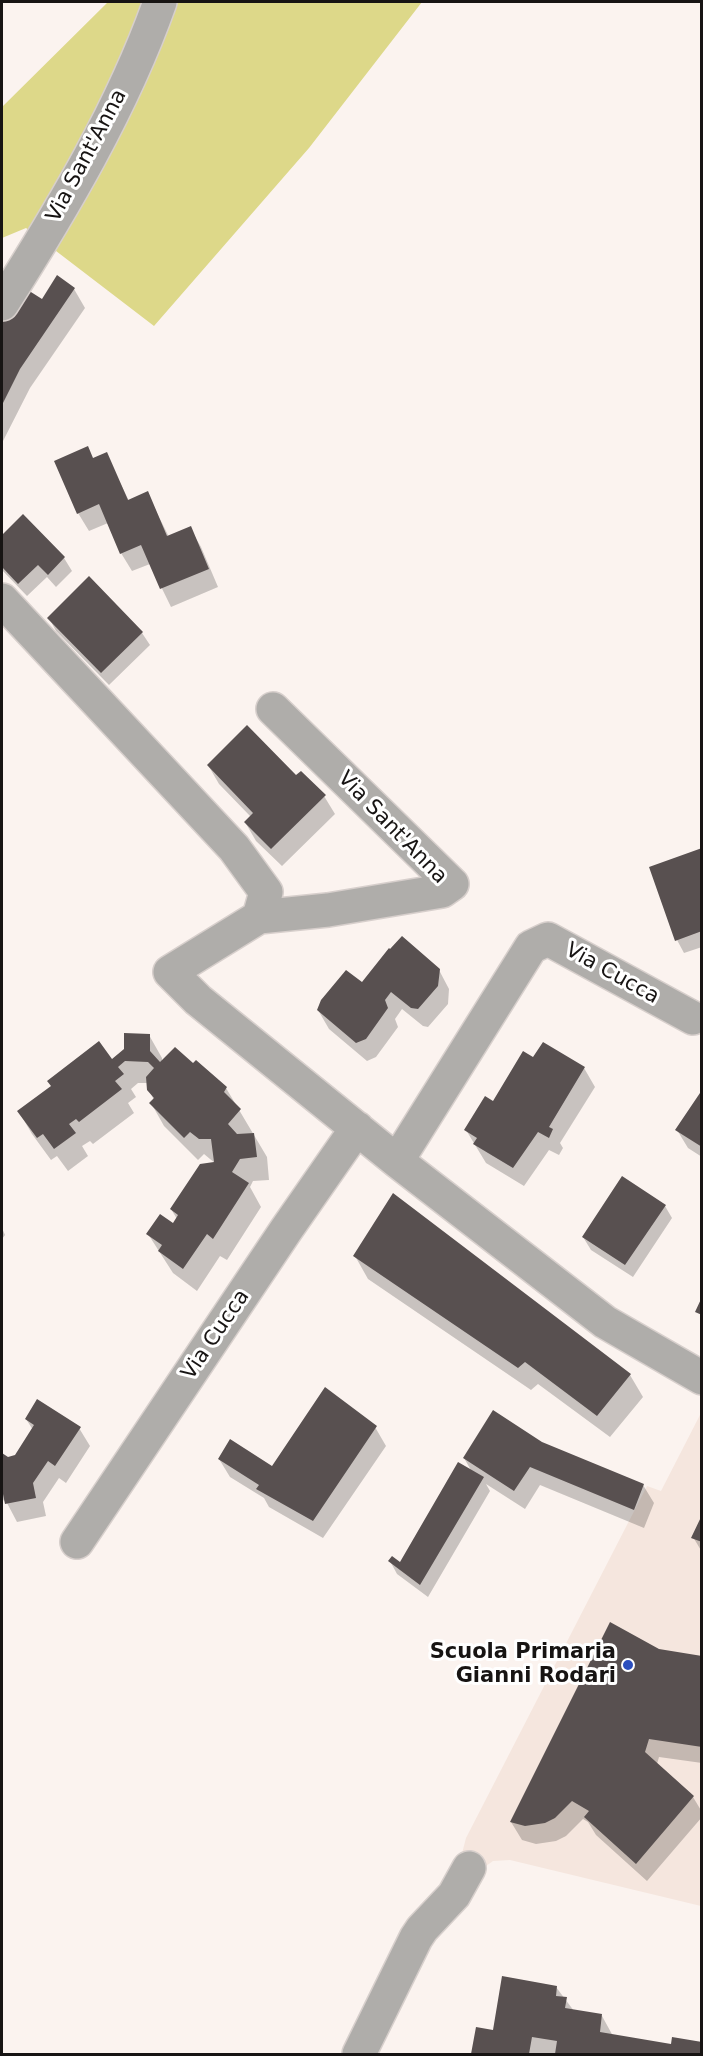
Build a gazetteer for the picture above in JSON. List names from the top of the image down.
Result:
{
  "streets": {
    "street": ["Via Sant'Anna", "Via Cucca"]
  },
  "crossings": [
    ["Via Sant'Anna", "Via Cucca"]
  ],
  "places": ["Scuola Primaria Gianni Rodari"]
}
